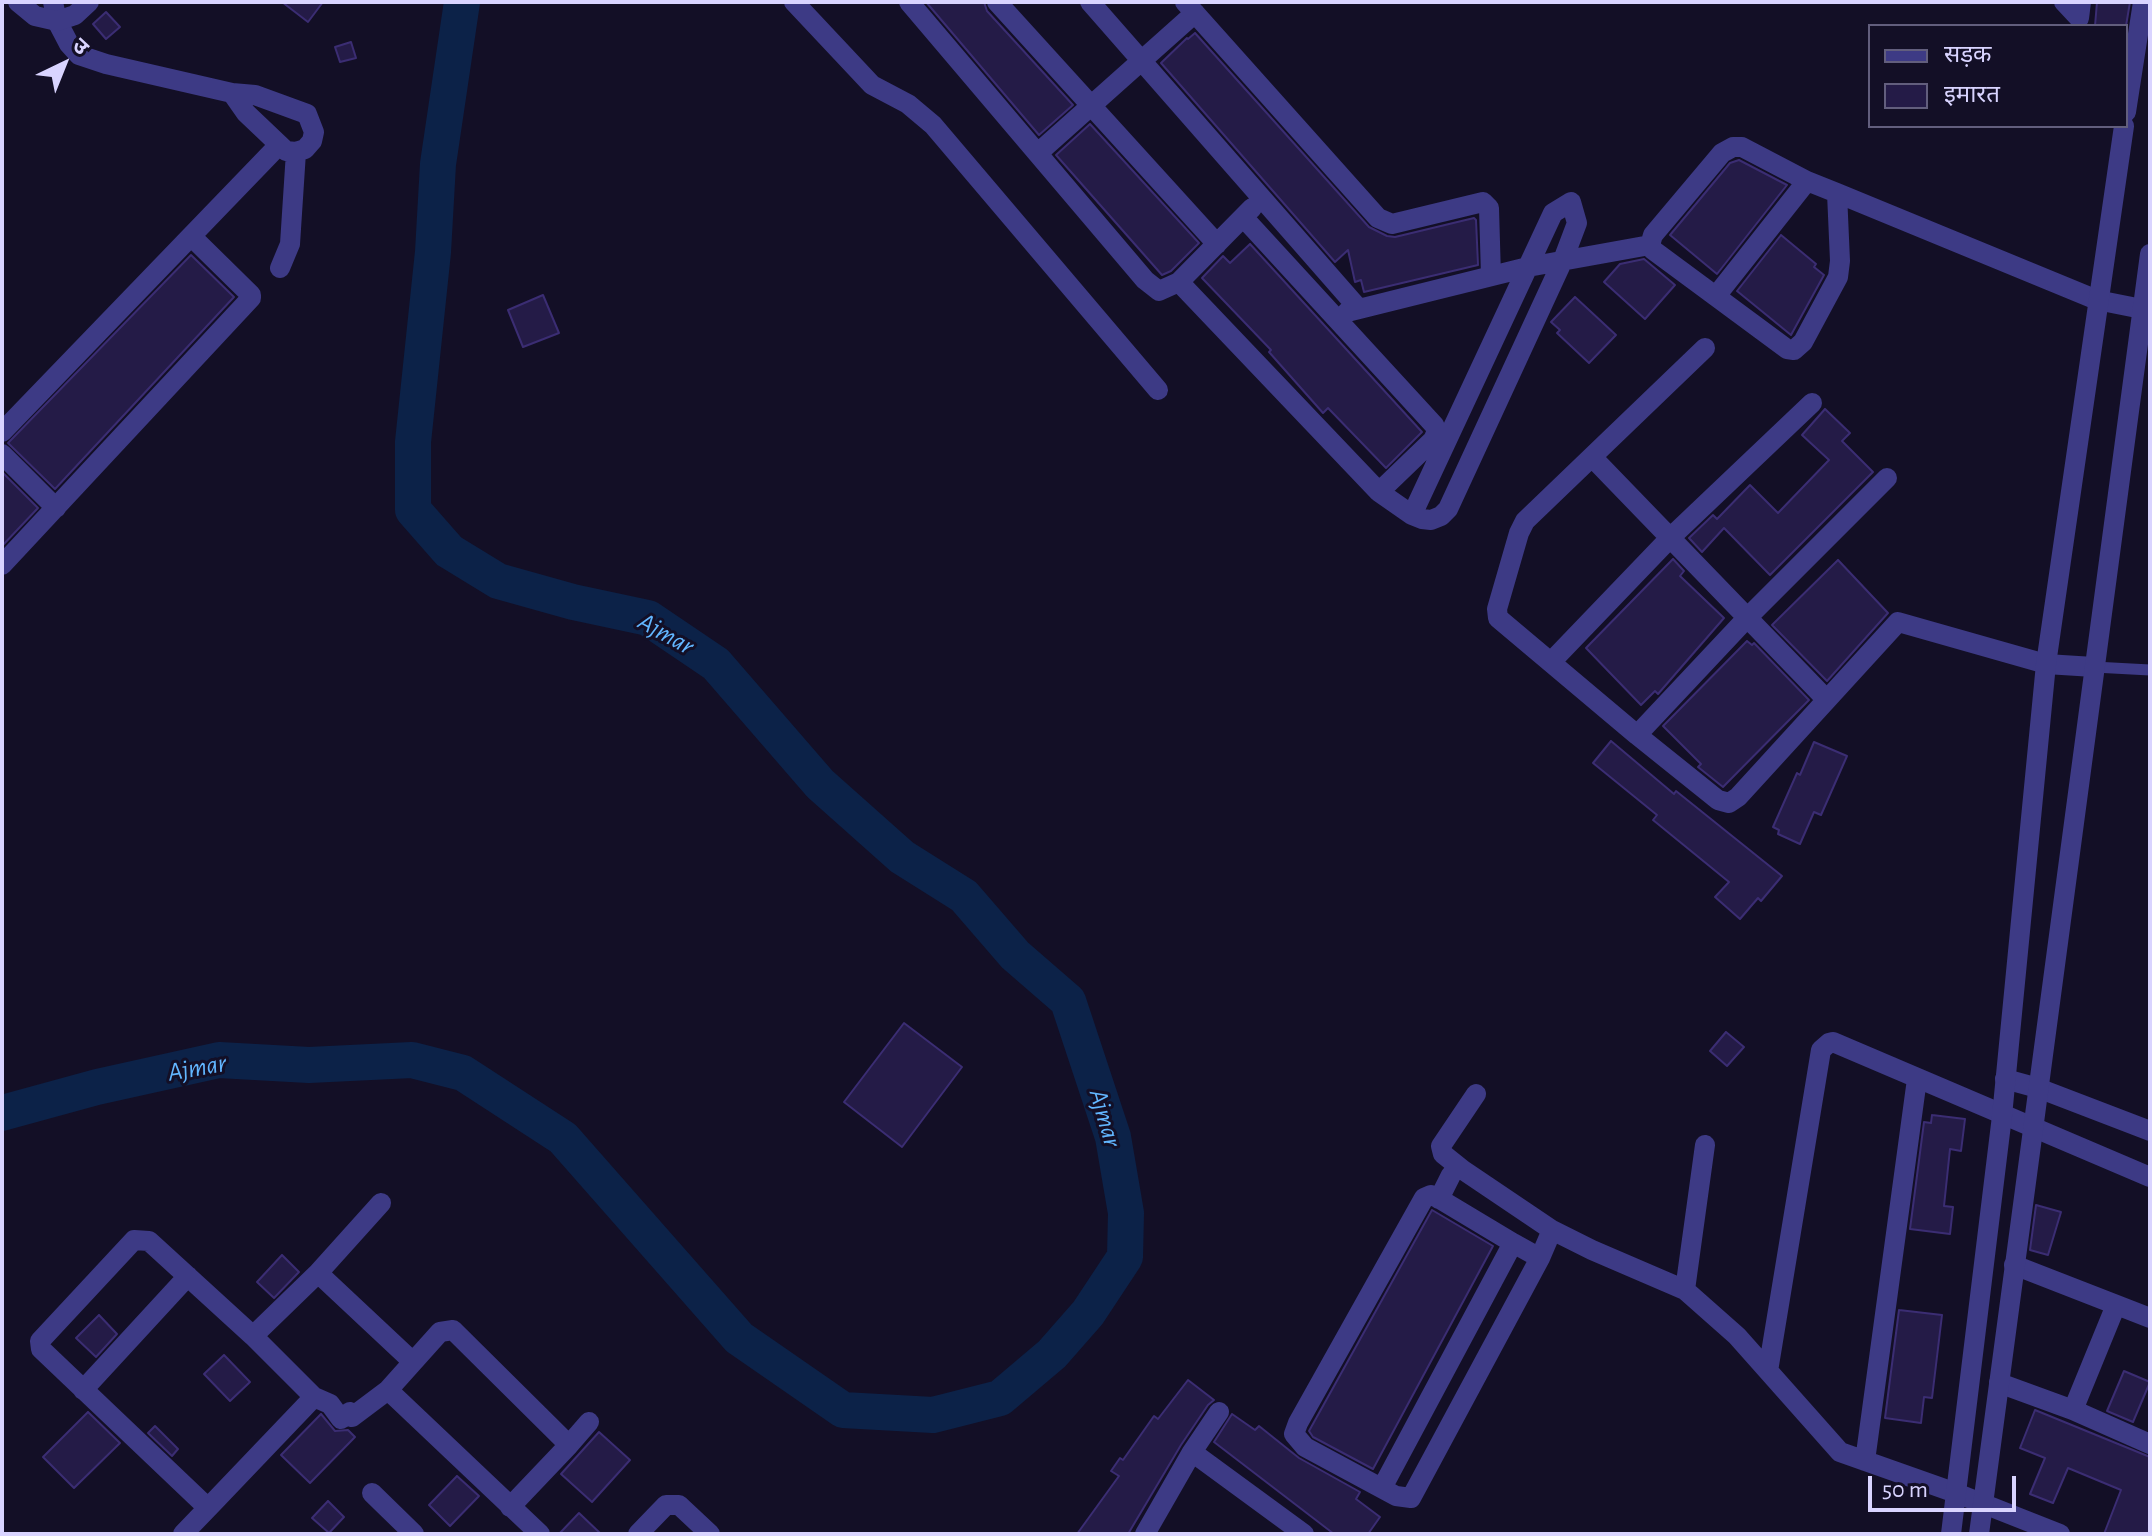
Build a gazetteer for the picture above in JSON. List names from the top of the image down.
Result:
{
  "water": ["Ajmar"],
  "legend": ["सड़क", "इमारत"],
  "scale_bar": "50 m",
  "north": "top right"
}
